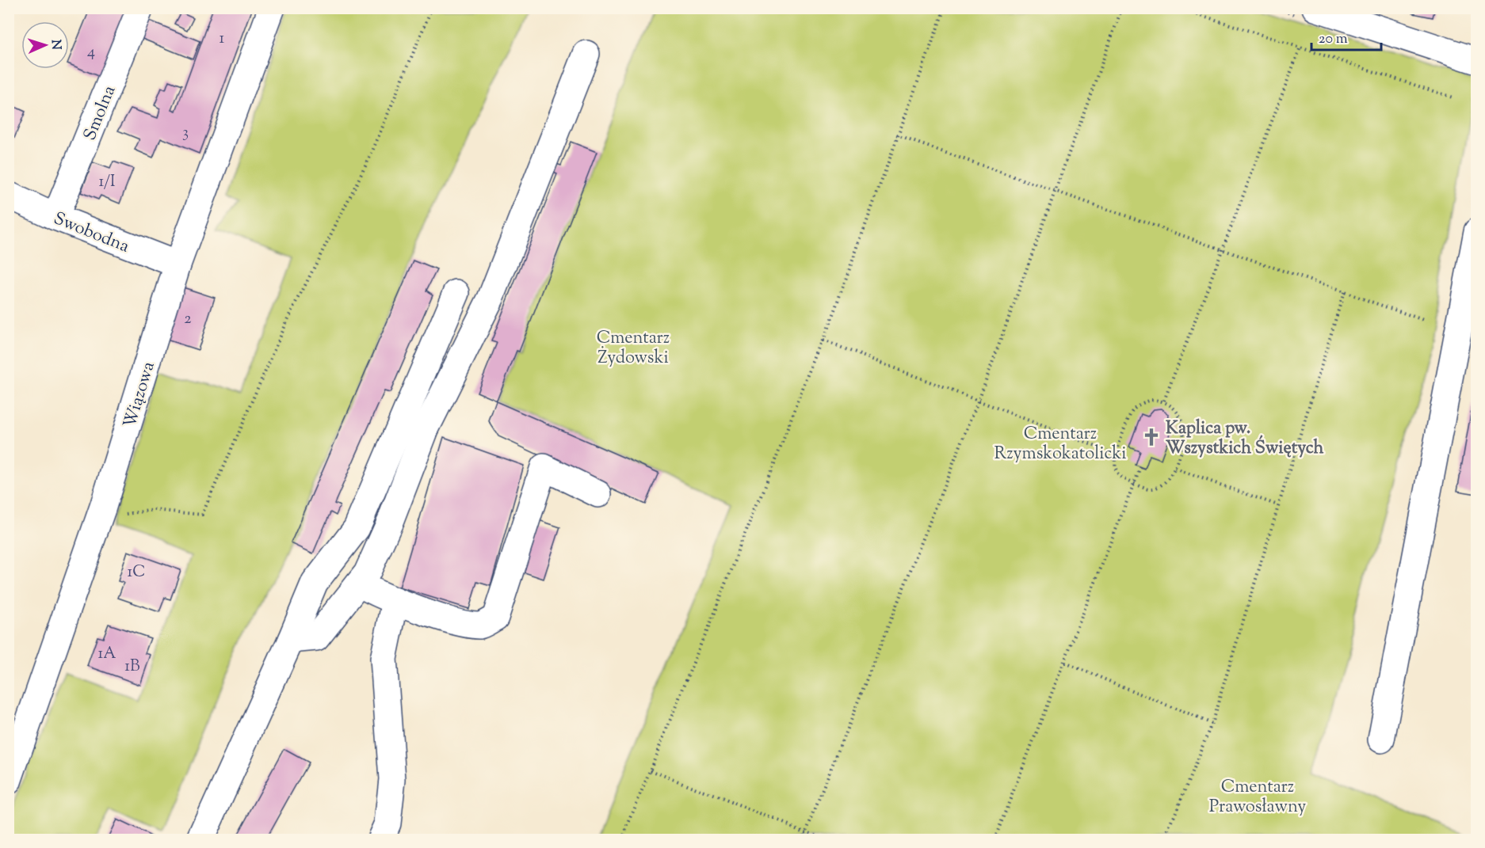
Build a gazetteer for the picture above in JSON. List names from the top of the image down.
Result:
{
  "streets": {
    "street": ["Smolna", "Swobodna", "Wiązowa"]
  },
  "crossings": [
    ["Smolna", "Swobodna"],
    ["Swobodna", "Wiązowa"]
  ],
  "parks": ["Cmentarz Żydowski", "Cmentarz Rzymskokatolicki", "Cmentarz Prawosławny"],
  "places": {
    "church": ["Kaplica pw. Wszystkich Świętych"]
  },
  "house_numbers": [
    "1",
    "4",
    "3",
    "1/I",
    "2",
    "1C",
    "1A",
    "1B"
  ],
  "scale_bar": "20 m",
  "north": "right"
}
